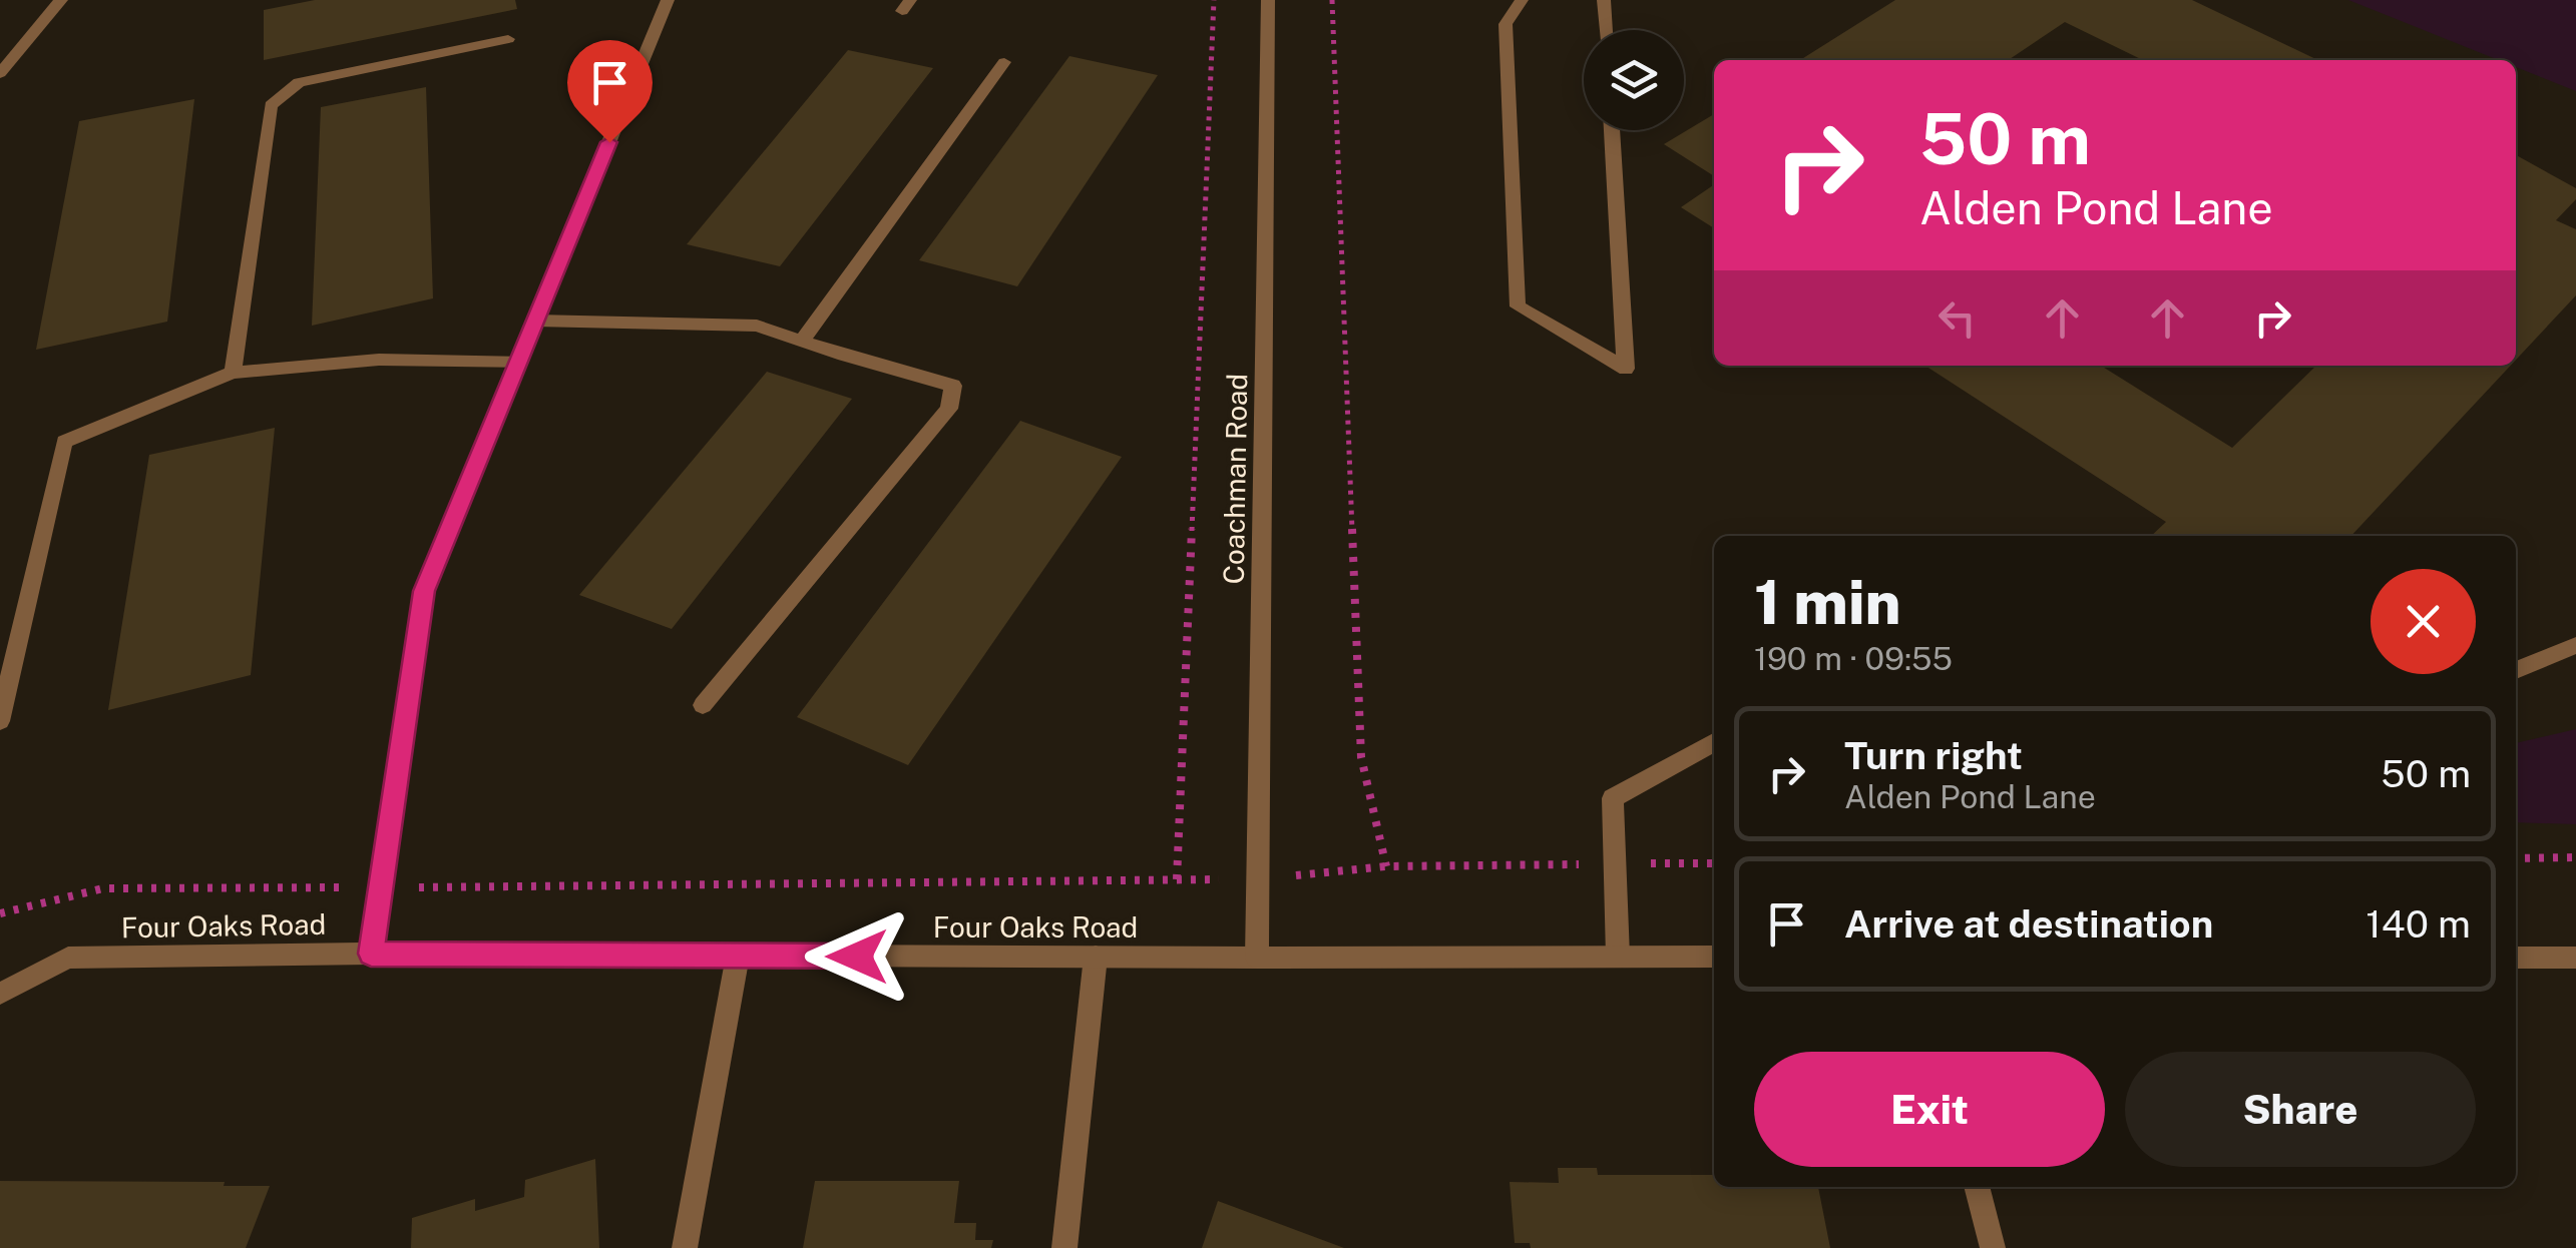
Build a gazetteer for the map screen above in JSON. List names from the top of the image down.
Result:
{
  "streets": {
    "street": ["Coachman Road", "Four Oaks Road"]
  },
  "crossings": [
    ["Coachman Road", "Four Oaks Road"]
  ],
  "page": {
    "turn": ["50 m", "Alden Pond Lane"],
    "heading": ["1 min", "190 m · 09:55"],
    "list": [
      {
        "name": "Turn right",
        "note": "Alden Pond Lane",
        "value": "50 m"
      },
      {
        "name": "Arrive at destination",
        "value": "140 m"
      }
    ],
    "buttons": ["Exit", "Share"]
  }
}
